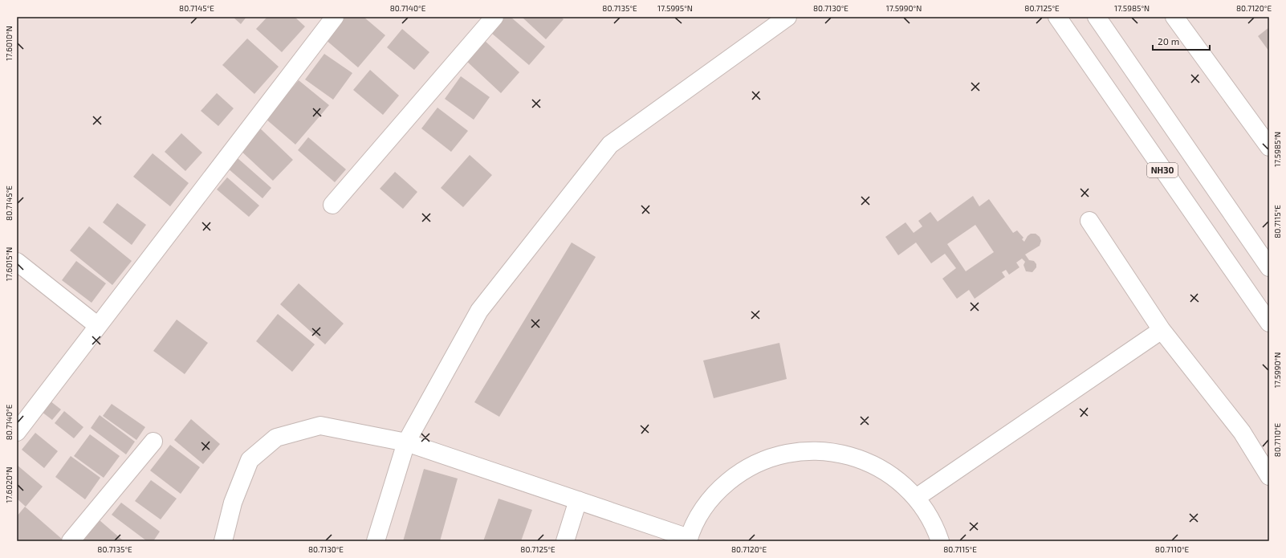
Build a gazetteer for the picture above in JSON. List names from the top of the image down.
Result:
{
  "streets": {
    "main road": ["NH30"]
  },
  "scale_bar": "20 m",
  "coordinates": [
    "80.7145°E",
    "80.7140°E",
    "80.7135°E",
    "17.5995°N",
    "80.7130°E",
    "17.5990°N",
    "80.7125°E",
    "17.5985°N",
    "80.7120°E",
    "17.6010°N",
    "80.7115°E",
    "17.6015°N",
    "80.7110°E",
    "17.6020°N"
  ]
}
